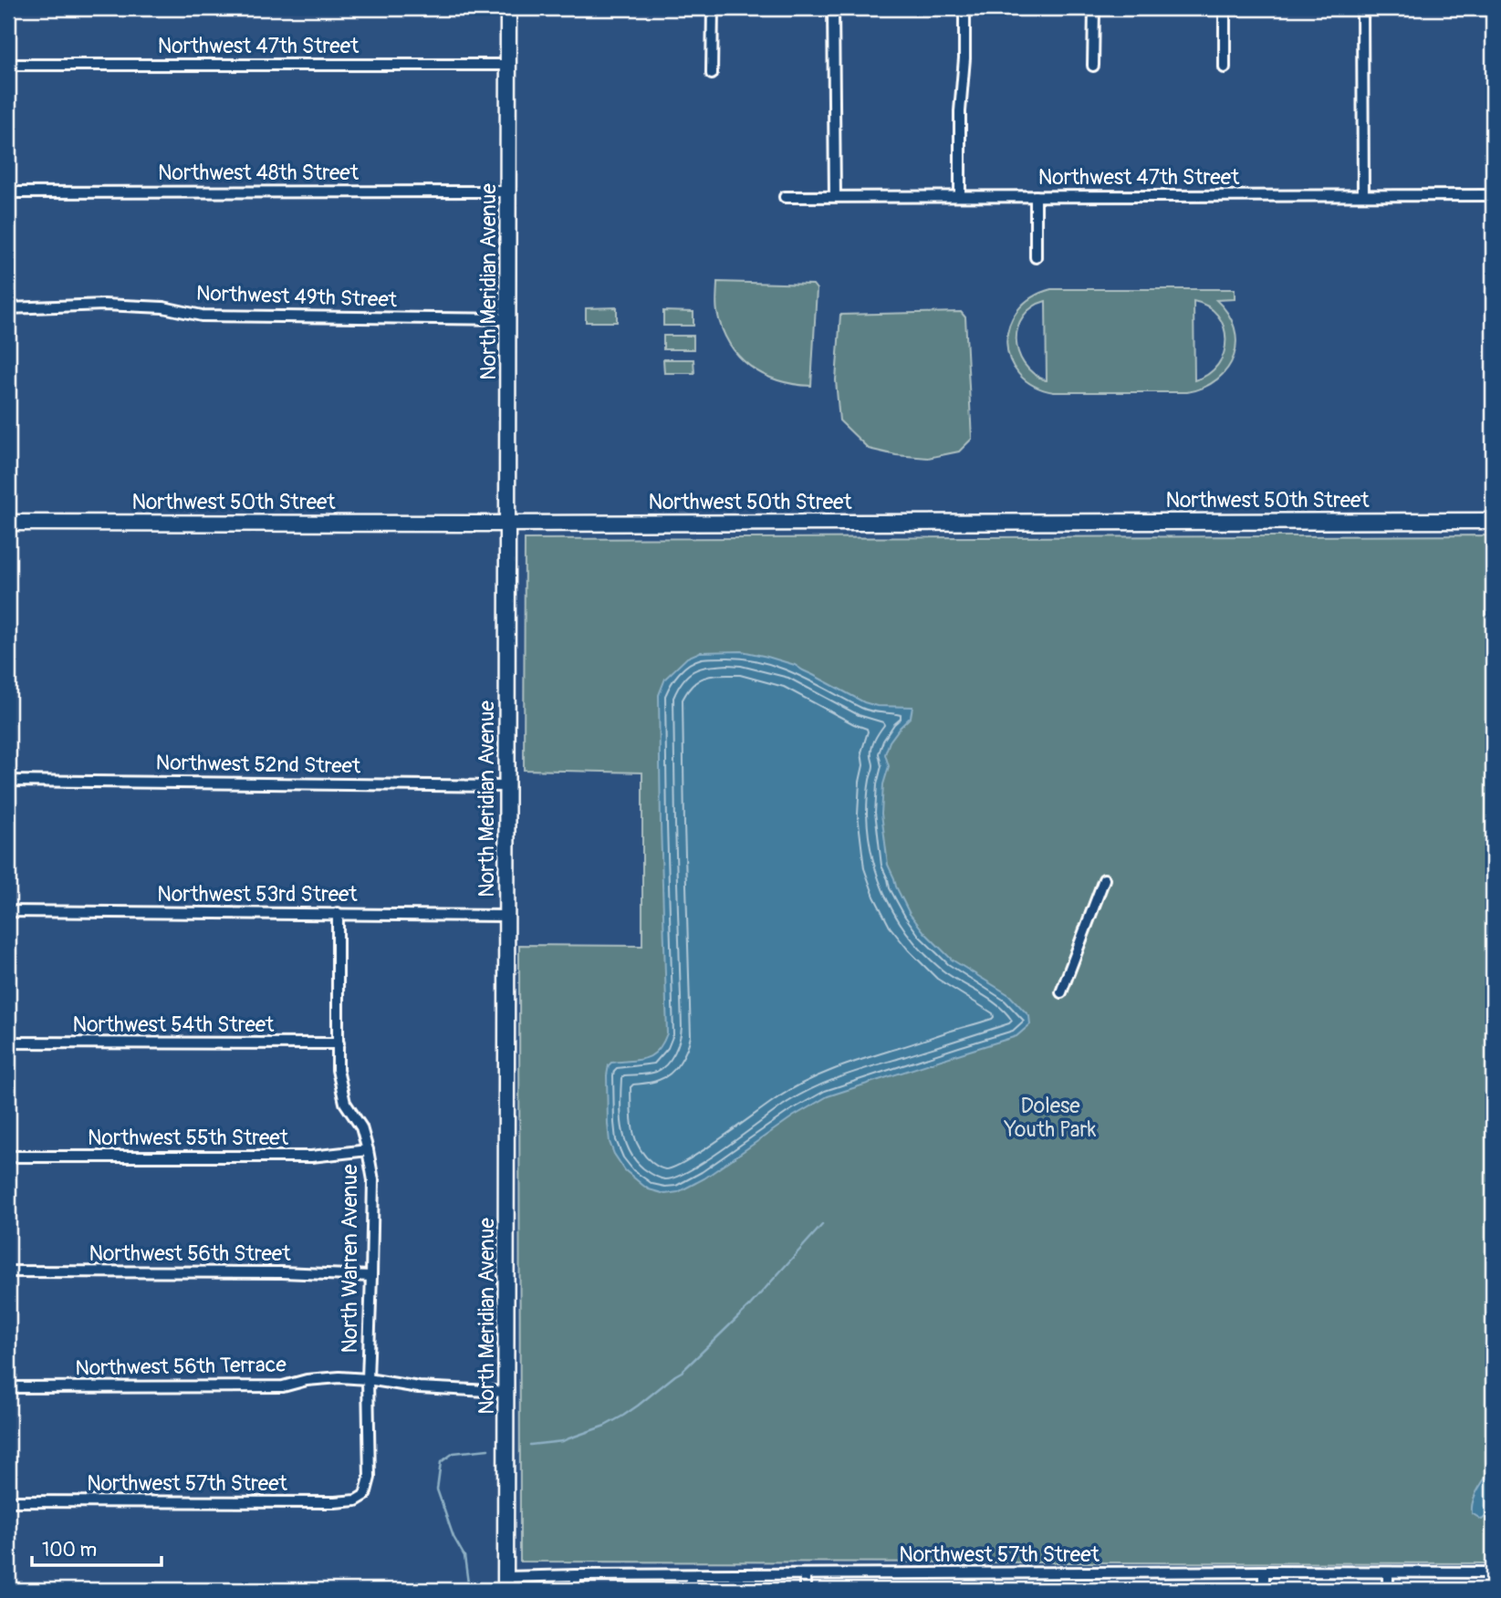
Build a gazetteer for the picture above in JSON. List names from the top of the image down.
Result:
{
  "streets": {
    "main road": ["North Meridian Avenue", "Northwest 50th Street"],
    "street": [
      "Northwest 47th Street",
      "Northwest 48th Street",
      "Northwest 49th Street",
      "Northwest 52nd Street",
      "Northwest 53rd Street",
      "Northwest 54th Street",
      "Northwest 55th Street",
      "Northwest 56th Street",
      "North Warren Avenue",
      "Northwest 56th Terrace",
      "Northwest 57th Street"
    ]
  },
  "crossings": [
    ["Northwest 47th Street", "North Meridian Avenue"],
    ["Northwest 48th Street", "North Meridian Avenue"],
    ["North Meridian Avenue", "Northwest 49th Street"],
    ["North Meridian Avenue", "Northwest 50th Street"],
    ["North Meridian Avenue", "Northwest 52nd Street"],
    ["North Meridian Avenue", "Northwest 53rd Street"],
    ["North Meridian Avenue", "Northwest 56th Terrace"],
    ["North Meridian Avenue", "Northwest 57th Street"],
    ["Northwest 53rd Street", "North Warren Avenue"],
    ["Northwest 54th Street", "North Warren Avenue"],
    ["Northwest 55th Street", "North Warren Avenue"],
    ["Northwest 56th Street", "North Warren Avenue"],
    ["North Warren Avenue", "Northwest 56th Terrace"],
    ["North Warren Avenue", "Northwest 57th Street"]
  ],
  "parks": ["Dolese Youth Park"],
  "scale_bar": "100 m"
}
